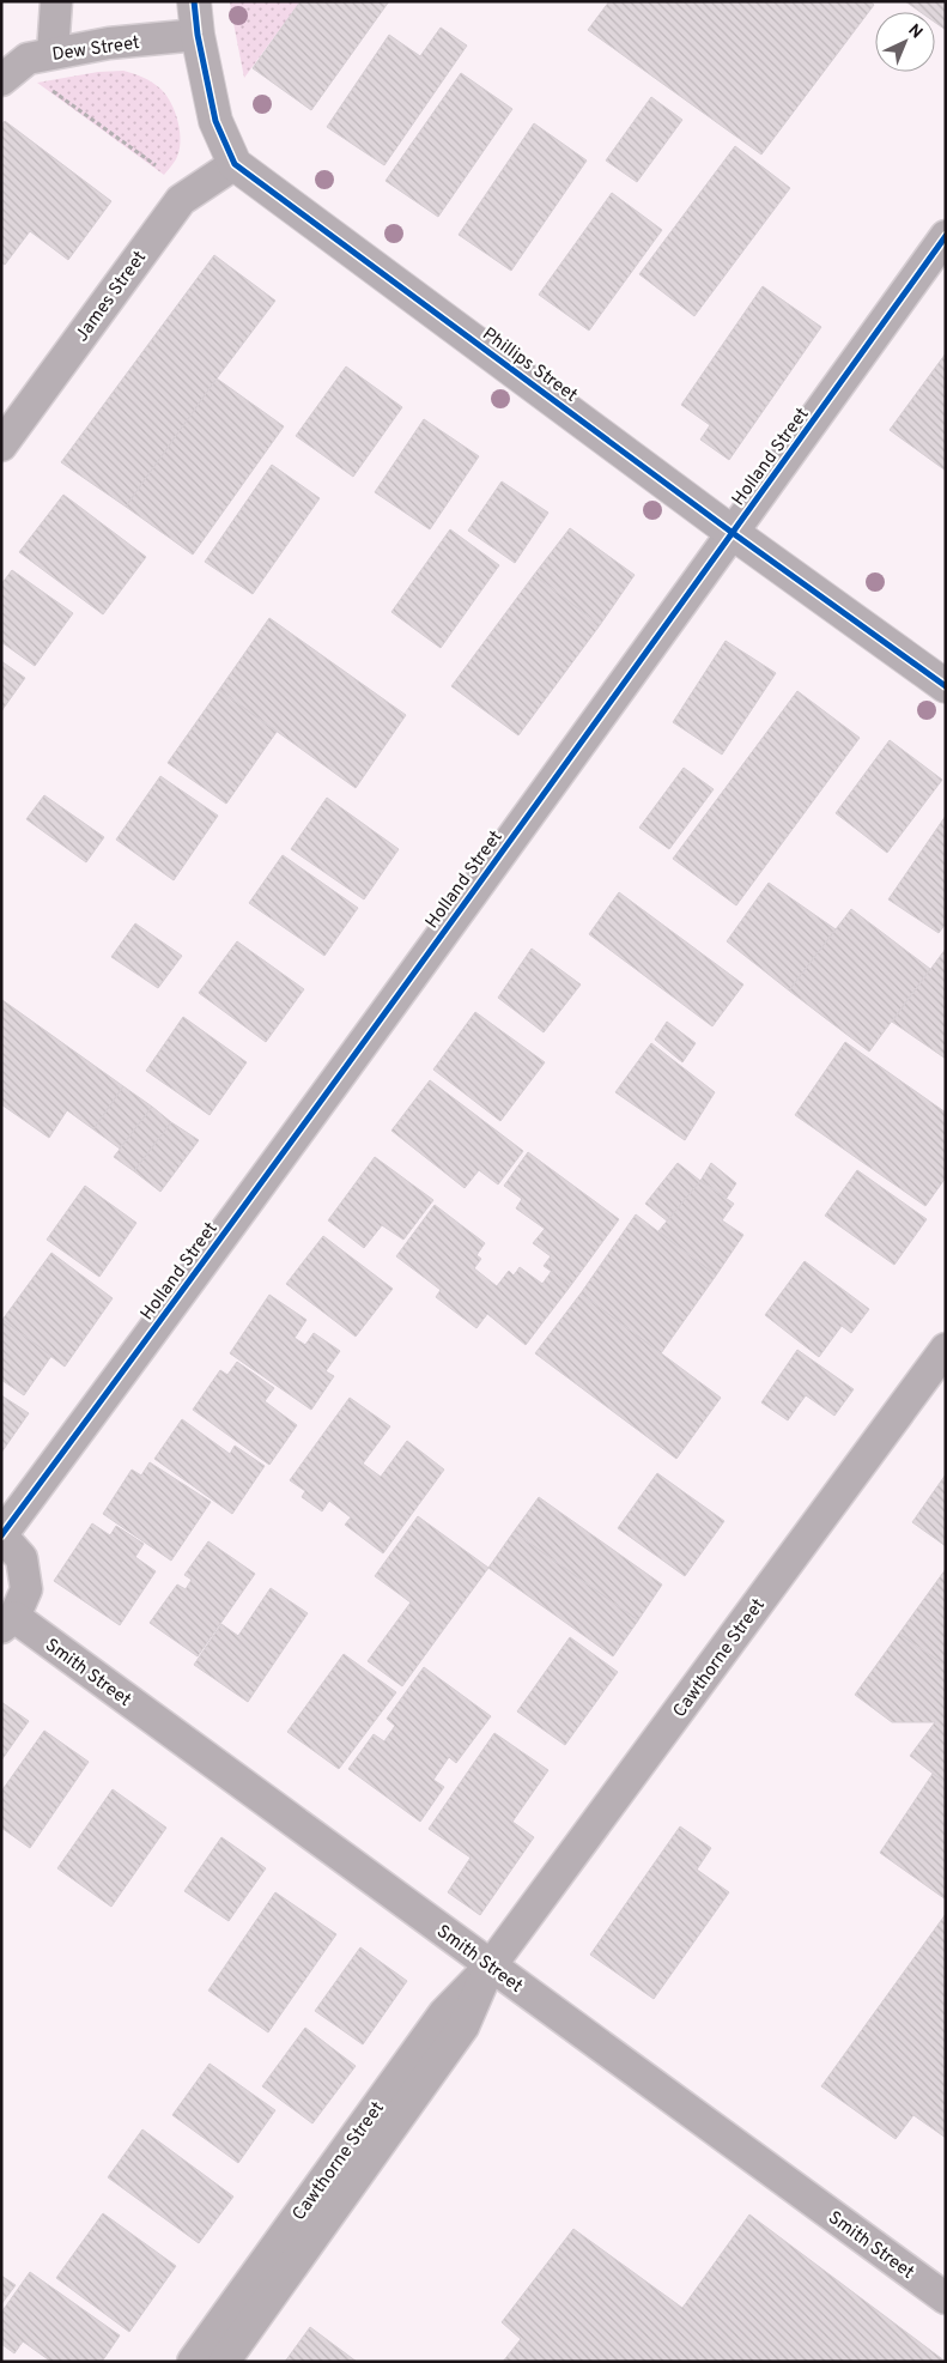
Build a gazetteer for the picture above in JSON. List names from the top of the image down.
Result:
{
  "streets": {
    "street": [
      "Dew Street",
      "James Street",
      "Phillips Street",
      "Holland Street",
      "Cawthorne Street",
      "Smith Street"
    ]
  },
  "crossings": [
    ["Dew Street", "Phillips Street"],
    ["James Street", "Phillips Street"],
    ["Phillips Street", "Holland Street"],
    ["Cawthorne Street", "Smith Street"]
  ],
  "north": "top right"
}
